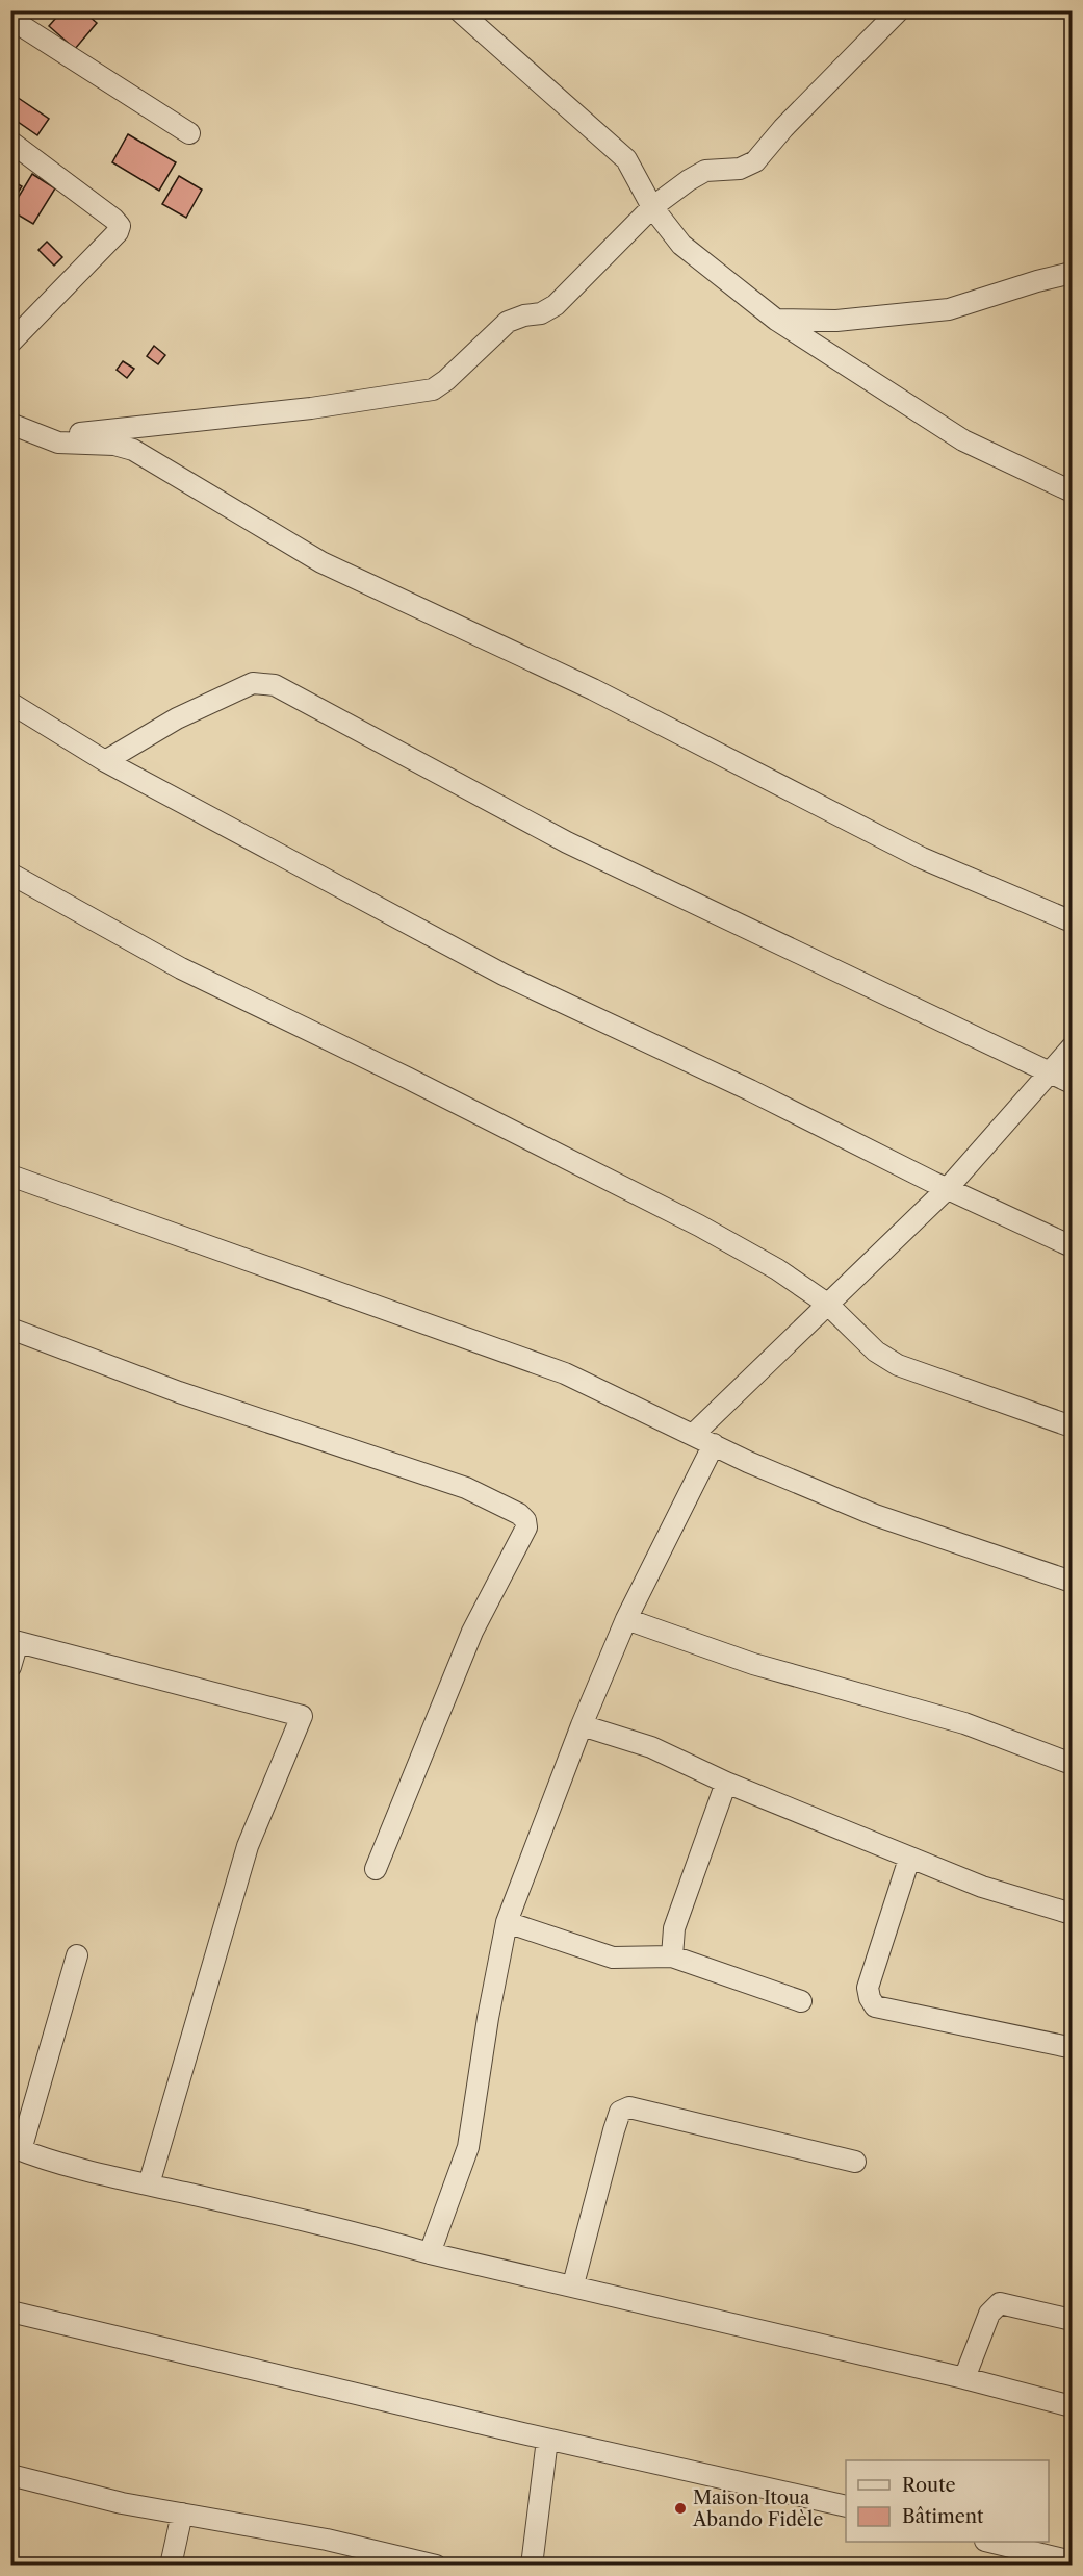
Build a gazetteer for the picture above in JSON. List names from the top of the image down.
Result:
{
  "places": ["Maison Itoua Abando Fidèle"],
  "legend": ["Route", "Bâtiment"]
}
